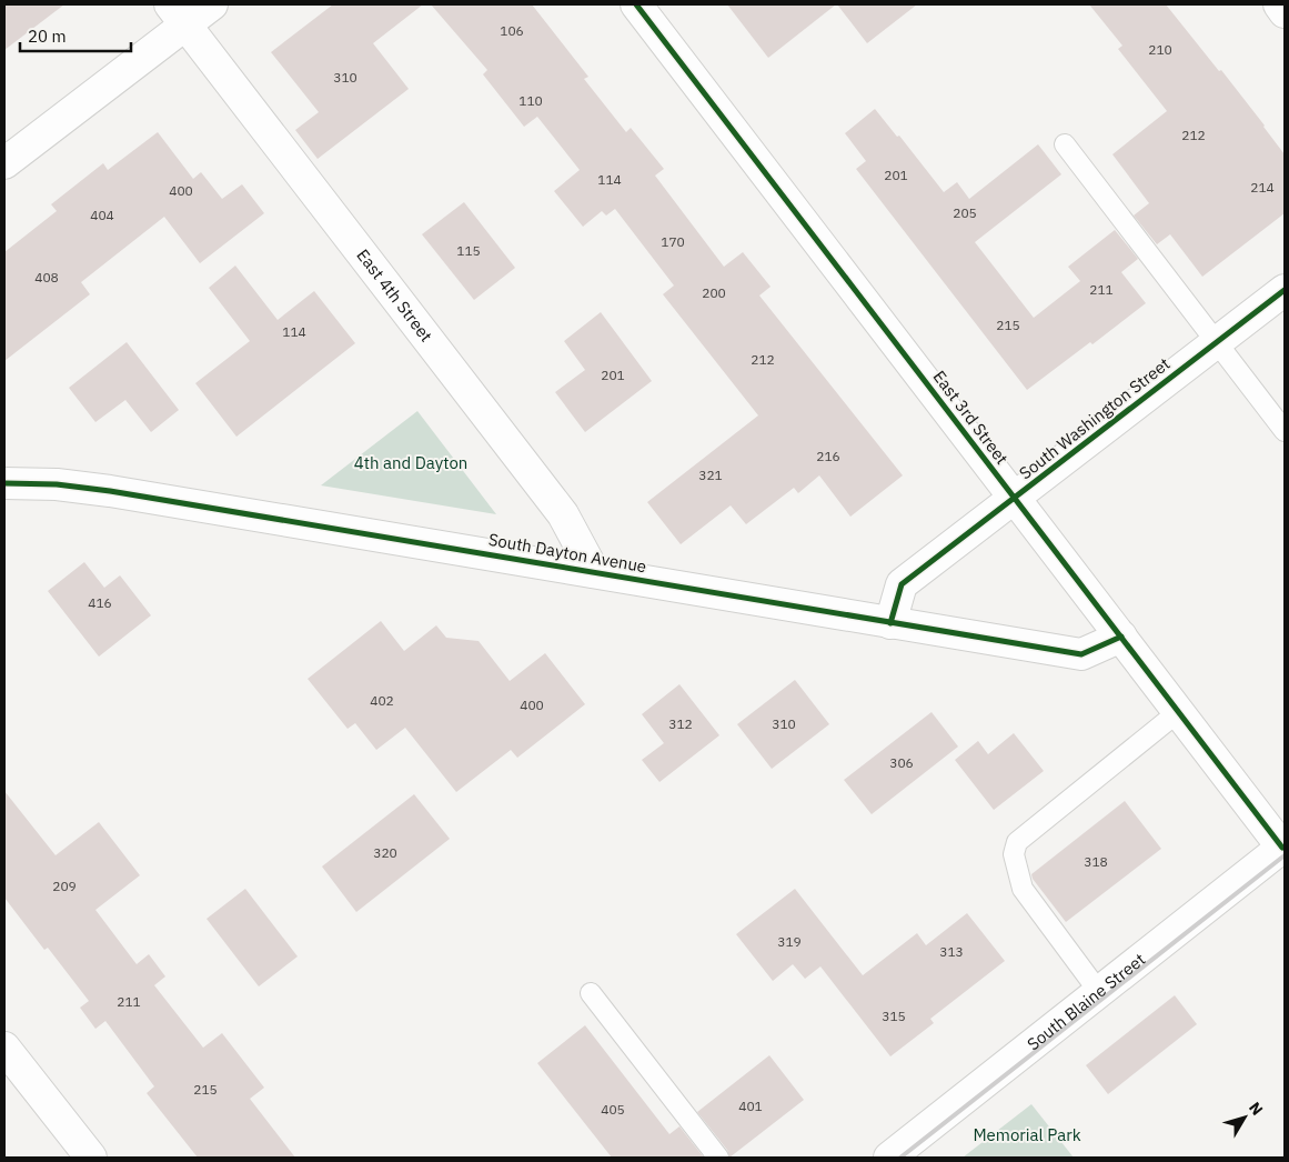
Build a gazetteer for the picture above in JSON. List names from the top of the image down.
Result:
{
  "streets": {
    "street": [
      "East 4th Street",
      "East 3rd Street",
      "South Washington Street",
      "South Dayton Avenue",
      "South Blaine Street"
    ]
  },
  "crossings": [
    ["East 4th Street", "South Dayton Avenue"],
    ["East 3rd Street", "South Washington Street"],
    ["East 3rd Street", "South Dayton Avenue"],
    ["East 3rd Street", "South Blaine Street"],
    ["South Washington Street", "South Dayton Avenue"]
  ],
  "parks": ["4th and Dayton", "Memorial Park"],
  "house_numbers": [
    "106",
    "210",
    "310",
    "110",
    "212",
    "201",
    "114",
    "214",
    "400",
    "205",
    "404",
    "170",
    "115",
    "408",
    "211",
    "200",
    "215",
    "114",
    "212",
    "201",
    "216",
    "321",
    "416",
    "402",
    "400",
    "312",
    "310",
    "306",
    "320",
    "318",
    "209",
    "319",
    "313",
    "211",
    "315",
    "215",
    "401",
    "405"
  ],
  "scale_bar": "20 m",
  "north": "top right"
}
